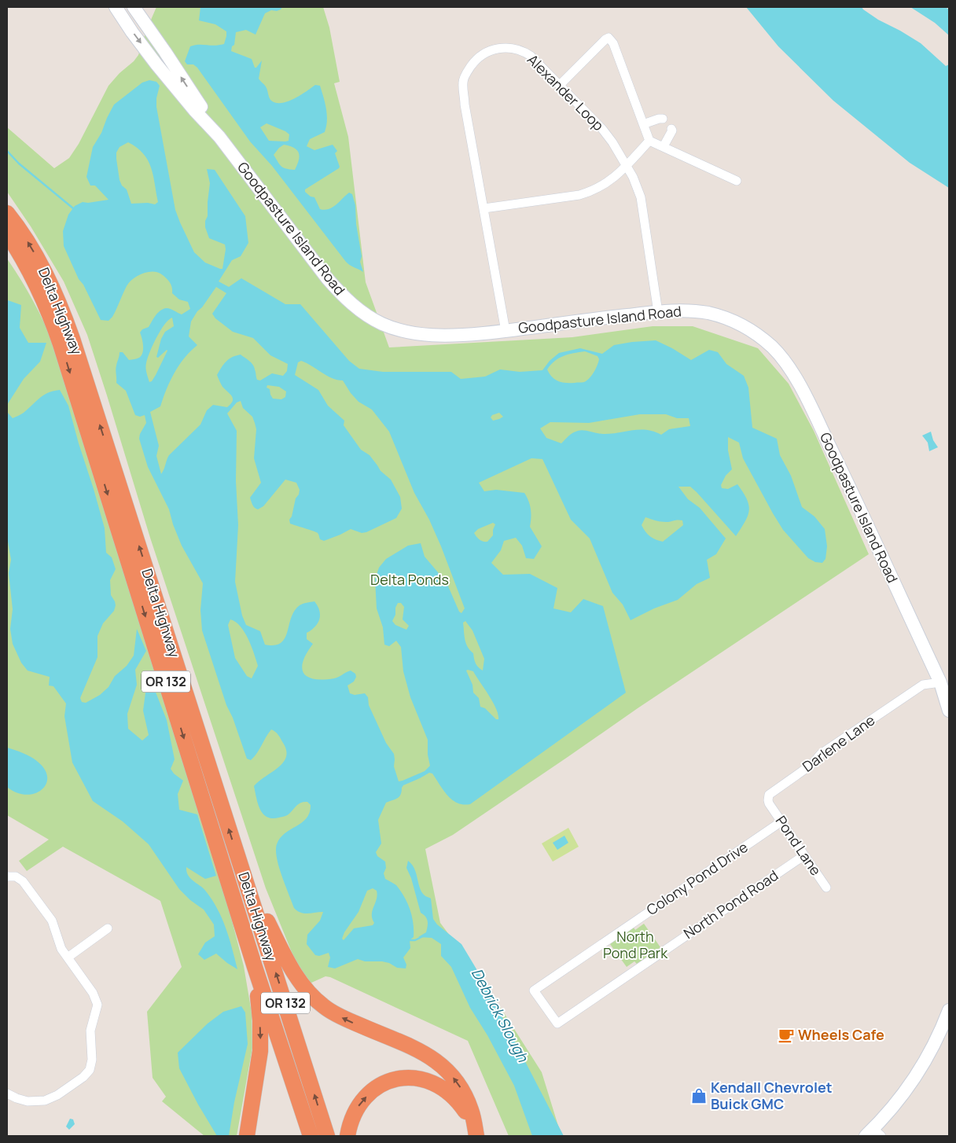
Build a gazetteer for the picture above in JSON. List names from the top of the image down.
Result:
{
  "streets": {
    "highway": ["Delta Highway", "OR 132"],
    "main road": ["Goodpasture Island Road"],
    "street": [
      "Alexander Loop",
      "Darlene Lane",
      "Pond Lane",
      "Colony Pond Drive",
      "North Pond Road"
    ]
  },
  "crossings": [
    ["Alexander Loop", "Goodpasture Island Road"],
    ["Goodpasture Island Road", "Darlene Lane"],
    ["Darlene Lane", "Pond Lane"],
    ["Pond Lane", "Colony Pond Drive"],
    ["Pond Lane", "North Pond Road"],
    ["Colony Pond Drive", "North Pond Road"]
  ],
  "water": ["Debrick Slough"],
  "parks": ["Delta Ponds", "North Pond Park"],
  "places": {
    "cafe": ["Wheels Cafe"],
    "shop": ["Kendall Chevrolet Buick GMC"]
  }
}
